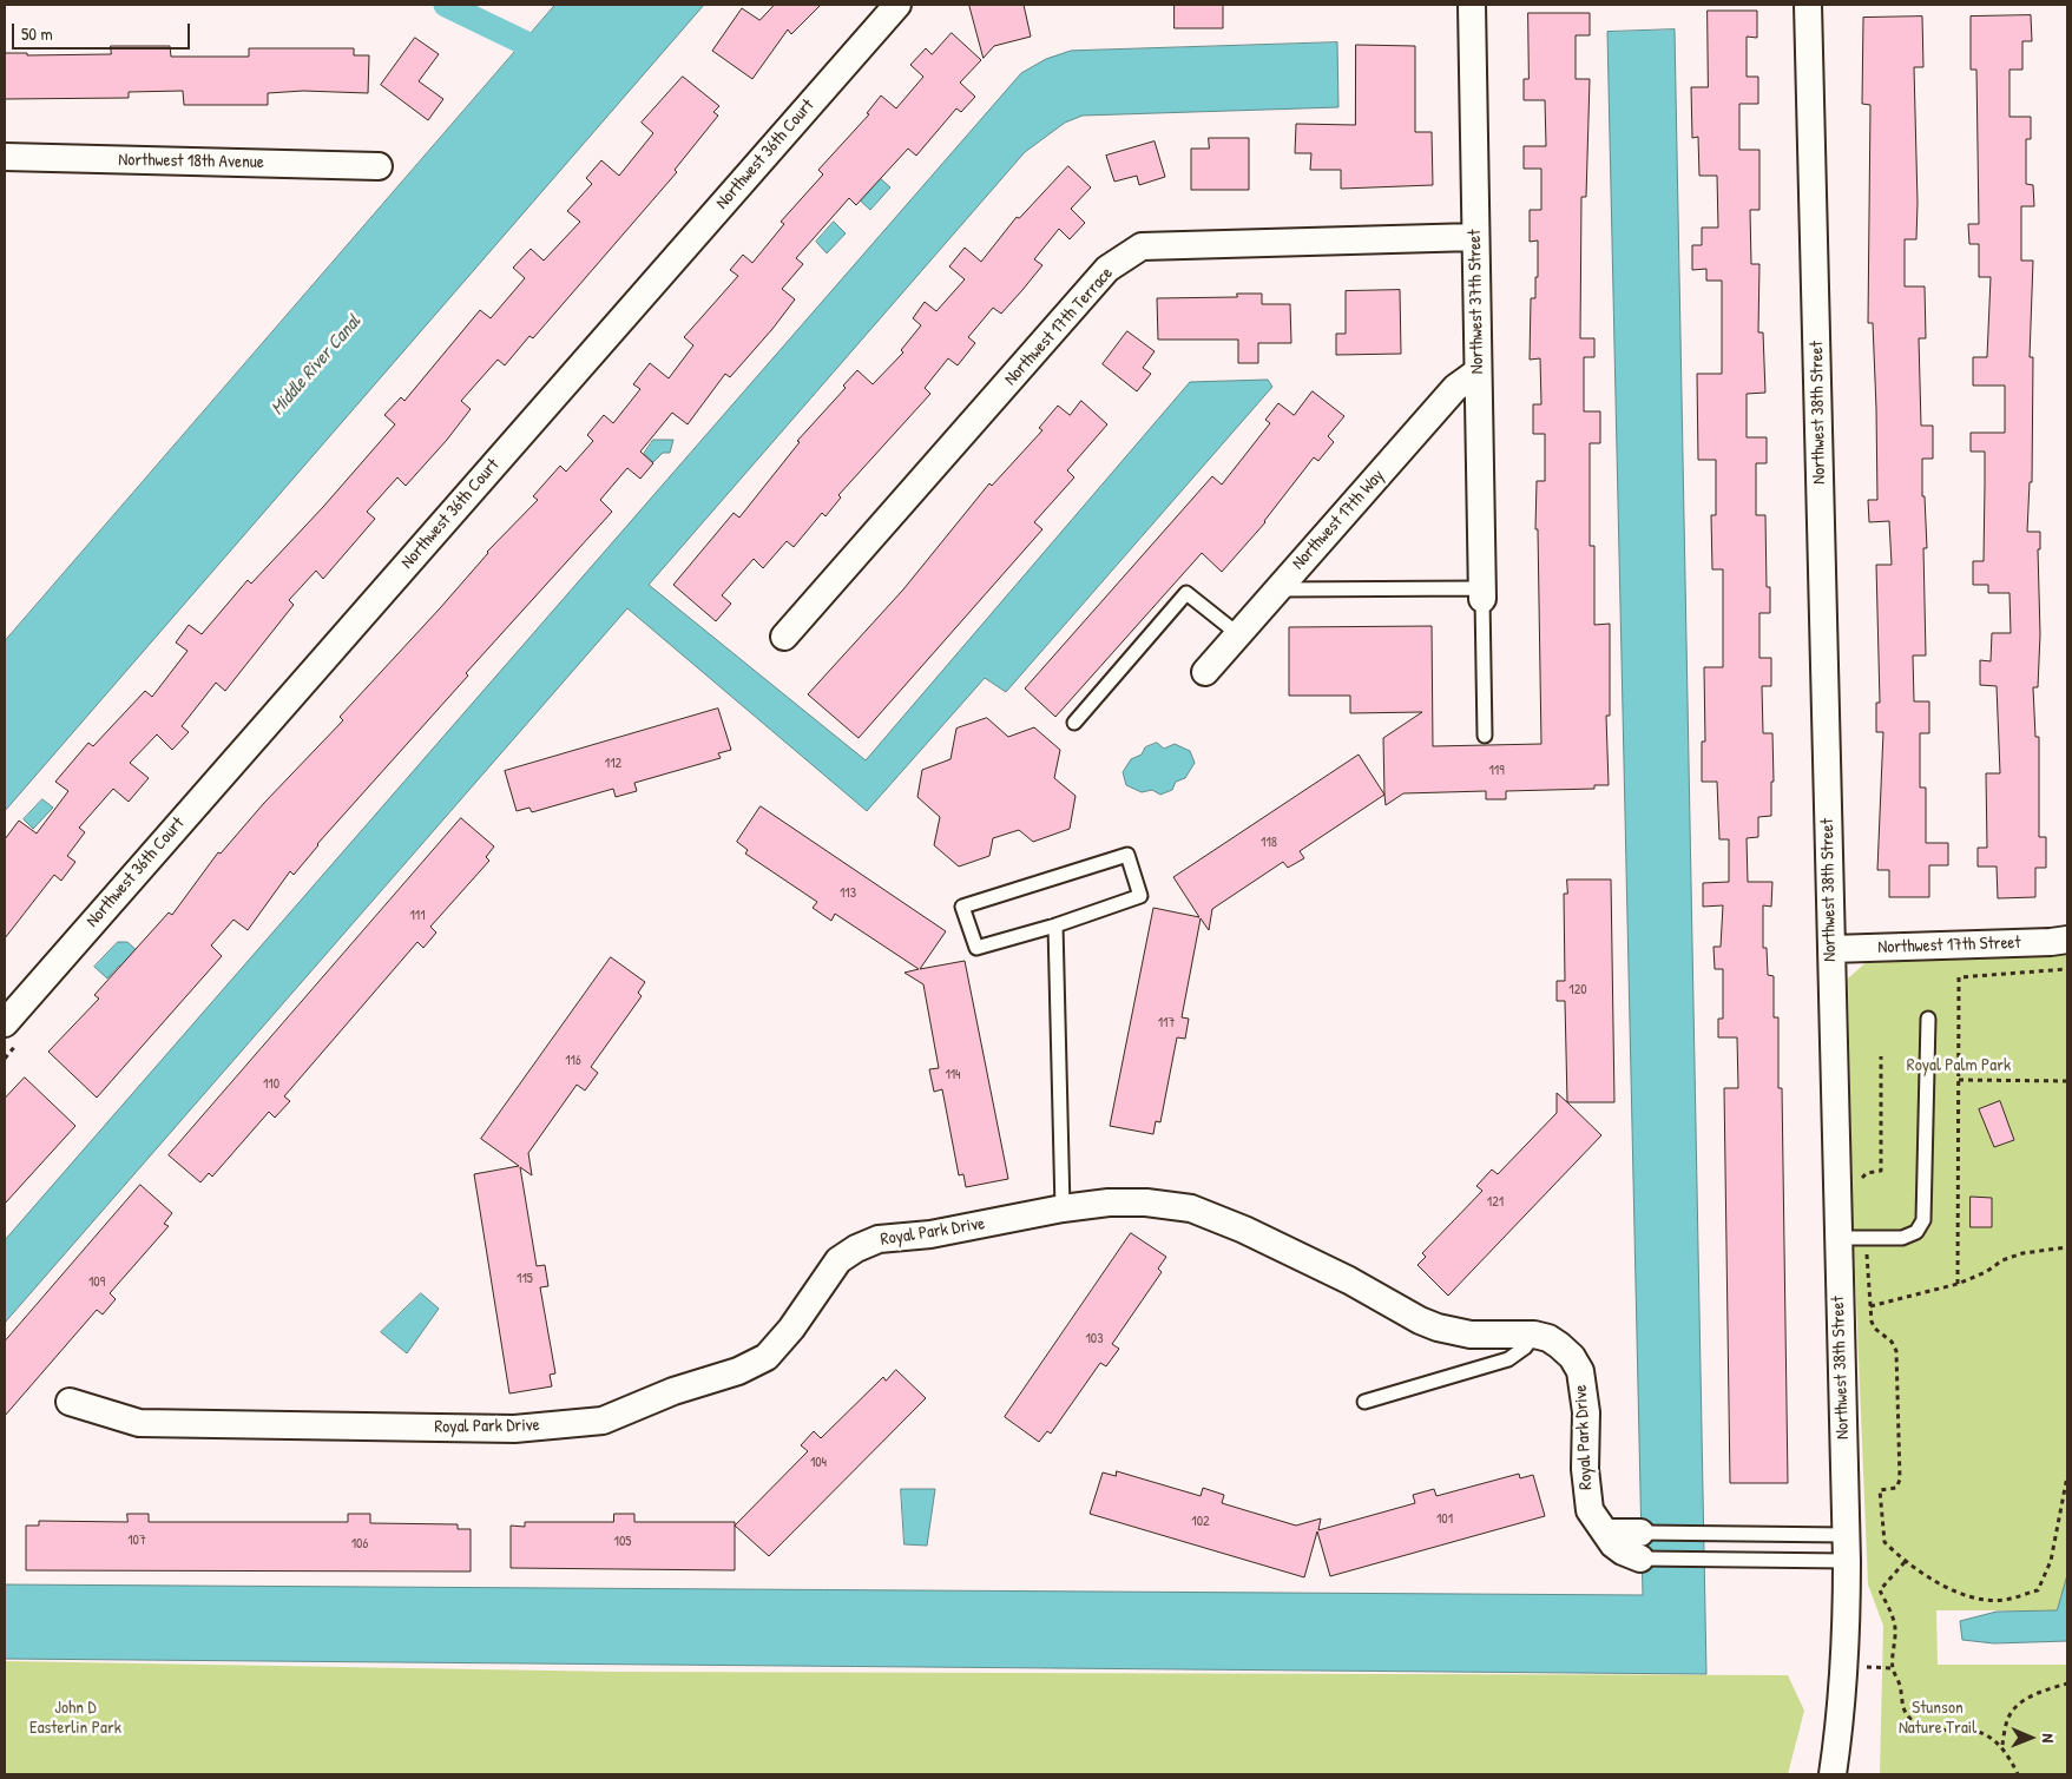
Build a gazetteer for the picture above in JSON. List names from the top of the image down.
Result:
{
  "streets": {
    "street": [
      "Northwest 36th Court",
      "Northwest 18th Avenue",
      "Northwest 37th Street",
      "Northwest 17th Terrace",
      "Northwest 38th Street",
      "Northwest 17th Way",
      "Northwest 17th Street",
      "Royal Park Drive"
    ]
  },
  "crossings": [
    ["Northwest 37th Street", "Northwest 17th Terrace"],
    ["Northwest 37th Street", "Northwest 17th Way"],
    ["Northwest 38th Street", "Northwest 17th Street"],
    ["Northwest 38th Street", "Royal Park Drive"]
  ],
  "water": ["Middle River Canal"],
  "parks": ["Royal Palm Park", "John D Easterlin Park", "Stunson Nature Trail"],
  "house_numbers": [
    "112",
    "119",
    "118",
    "113",
    "111",
    "120",
    "117",
    "116",
    "114",
    "110",
    "121",
    "115",
    "109",
    "103",
    "104",
    "101",
    "102",
    "107",
    "105",
    "106"
  ],
  "scale_bar": "50 m",
  "north": "right"
}
